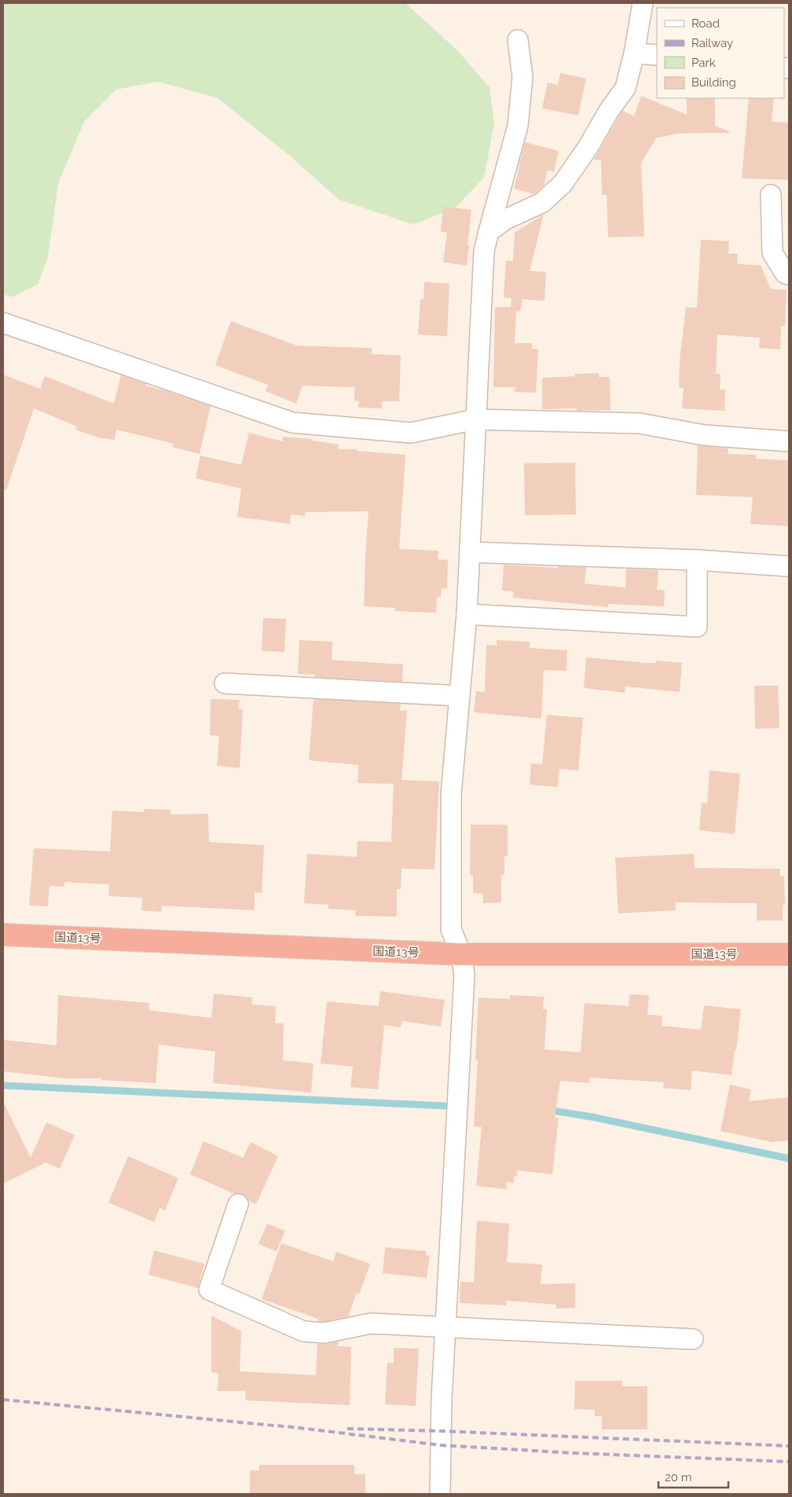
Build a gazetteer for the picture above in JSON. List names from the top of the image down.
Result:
{
  "streets": {
    "highway": ["国道13号"]
  },
  "legend": [
    "Road",
    "Railway",
    "Park",
    "Building"
  ],
  "scale_bar": "20 m"
}
